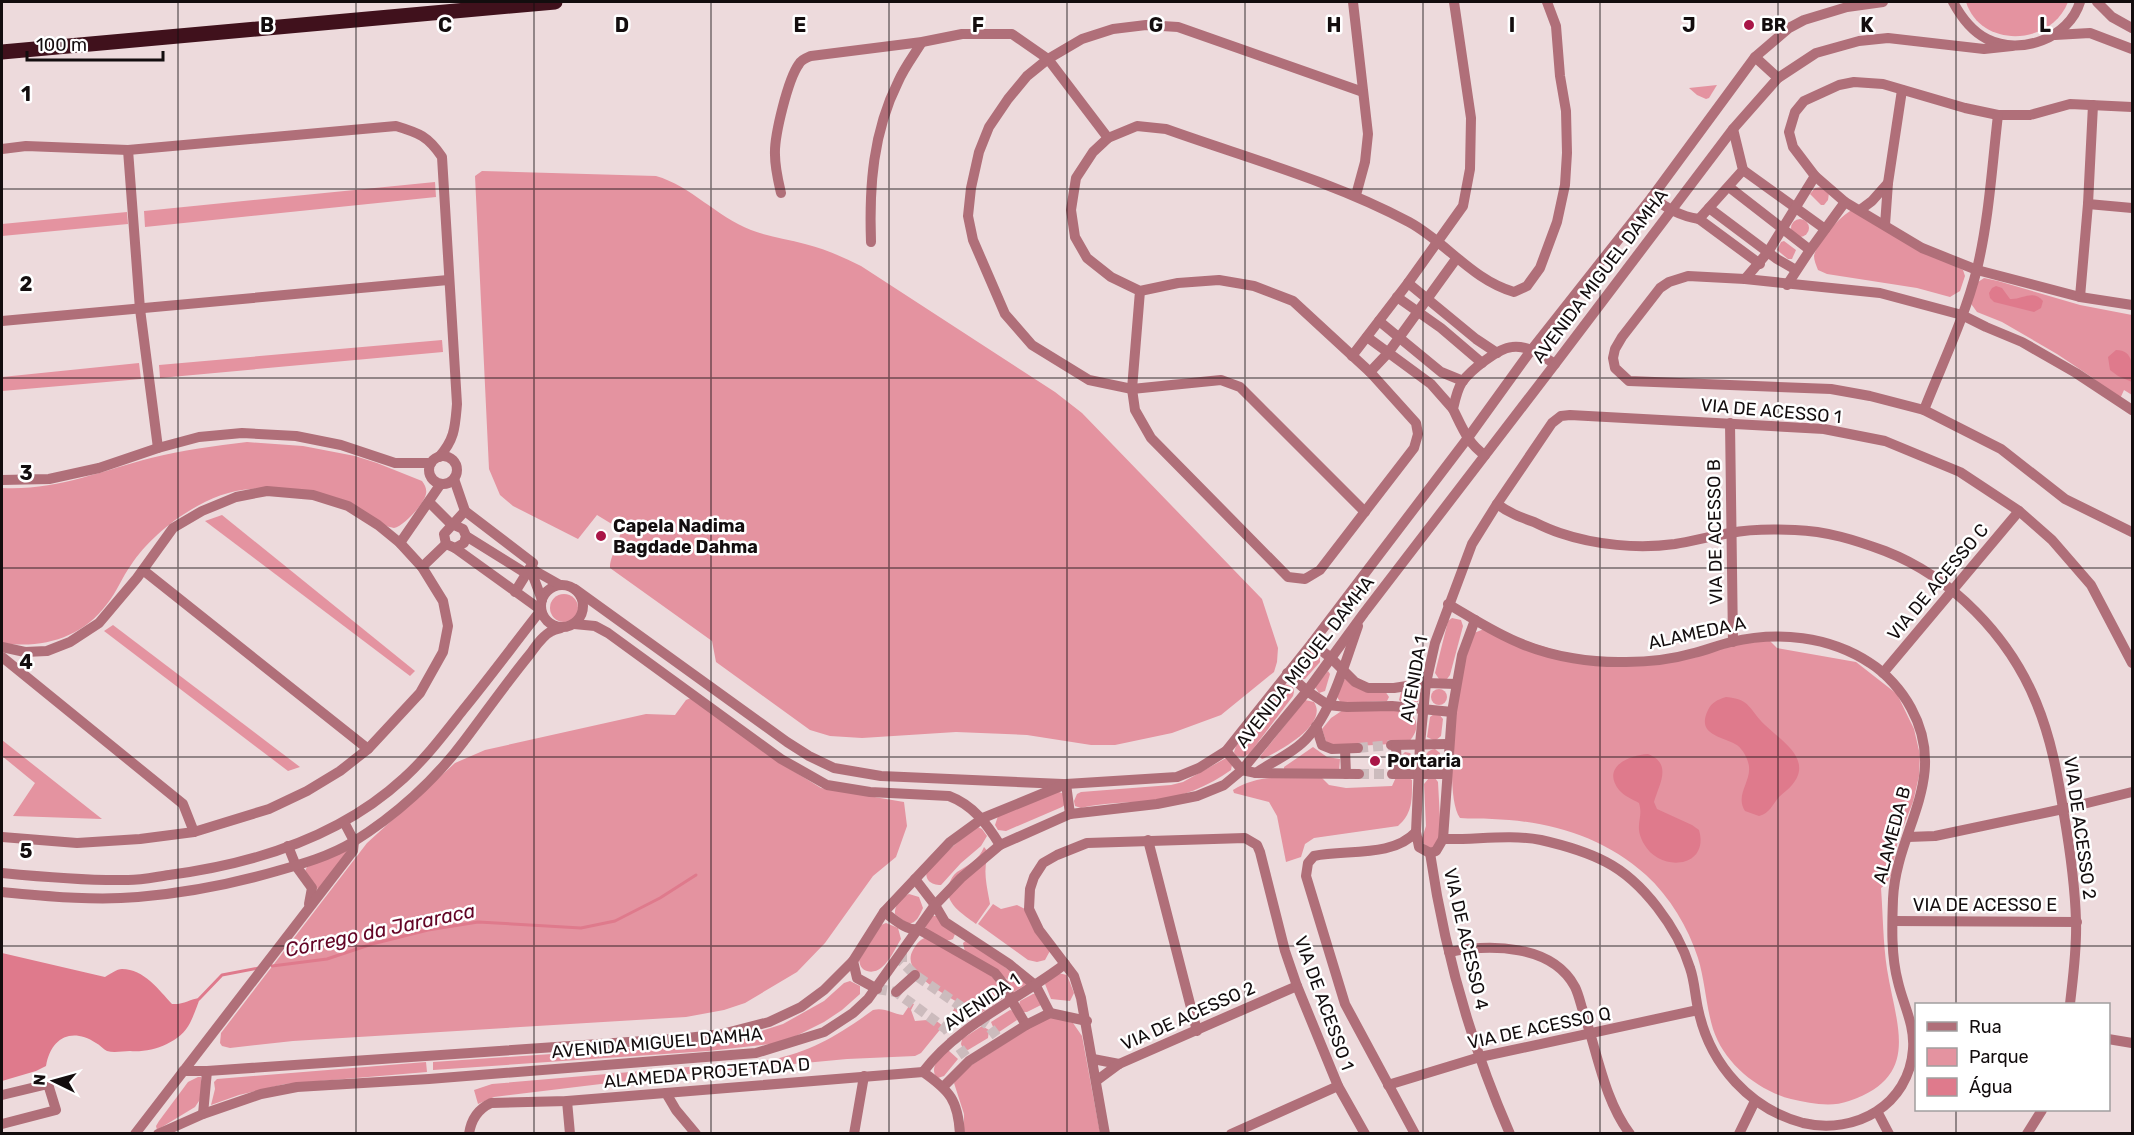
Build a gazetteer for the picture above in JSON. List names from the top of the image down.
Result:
{
  "streets": {
    "street": [
      "AVENIDA MIGUEL DAMHA",
      "VIA DE ACESSO 1",
      "VIA DE ACESSO B",
      "VIA DE ACESSO C",
      "ALAMEDA A",
      "AVENIDA 1",
      "VIA DE ACESSO 2",
      "ALAMEDA B",
      "VIA DE ACESSO E",
      "VIA DE ACESSO 4",
      "VIA DE ACESSO Q",
      "ALAMEDA PROJETADA D"
    ]
  },
  "crossings": [
    ["VIA DE ACESSO 1", "VIA DE ACESSO B"],
    ["VIA DE ACESSO 1", "VIA DE ACESSO C"],
    ["VIA DE ACESSO 1", "AVENIDA 1"],
    ["VIA DE ACESSO 1", "VIA DE ACESSO 2"],
    ["VIA DE ACESSO B", "ALAMEDA A"],
    ["VIA DE ACESSO B", "VIA DE ACESSO 2"],
    ["VIA DE ACESSO C", "ALAMEDA A"],
    ["VIA DE ACESSO C", "VIA DE ACESSO 2"],
    ["ALAMEDA A", "AVENIDA 1"],
    ["ALAMEDA A", "ALAMEDA B"],
    ["AVENIDA 1", "VIA DE ACESSO 2"],
    ["AVENIDA 1", "ALAMEDA PROJETADA D"],
    ["VIA DE ACESSO 2", "VIA DE ACESSO E"],
    ["ALAMEDA B", "VIA DE ACESSO E"],
    ["VIA DE ACESSO 4", "VIA DE ACESSO Q"]
  ],
  "water": ["Córrego da Jararaca"],
  "places": ["BR", "Capela Nadima Bagdade Dahma", "Portaria"],
  "legend": ["Rua", "Parque", "Água"],
  "scale_bar": "100 m",
  "north": "left",
  "grid": {
    "columns": [
      "B",
      "C",
      "D",
      "E",
      "F",
      "G",
      "H",
      "I",
      "J",
      "K",
      "L"
    ],
    "rows": [
      "1",
      "2",
      "3",
      "4",
      "5"
    ]
  }
}
